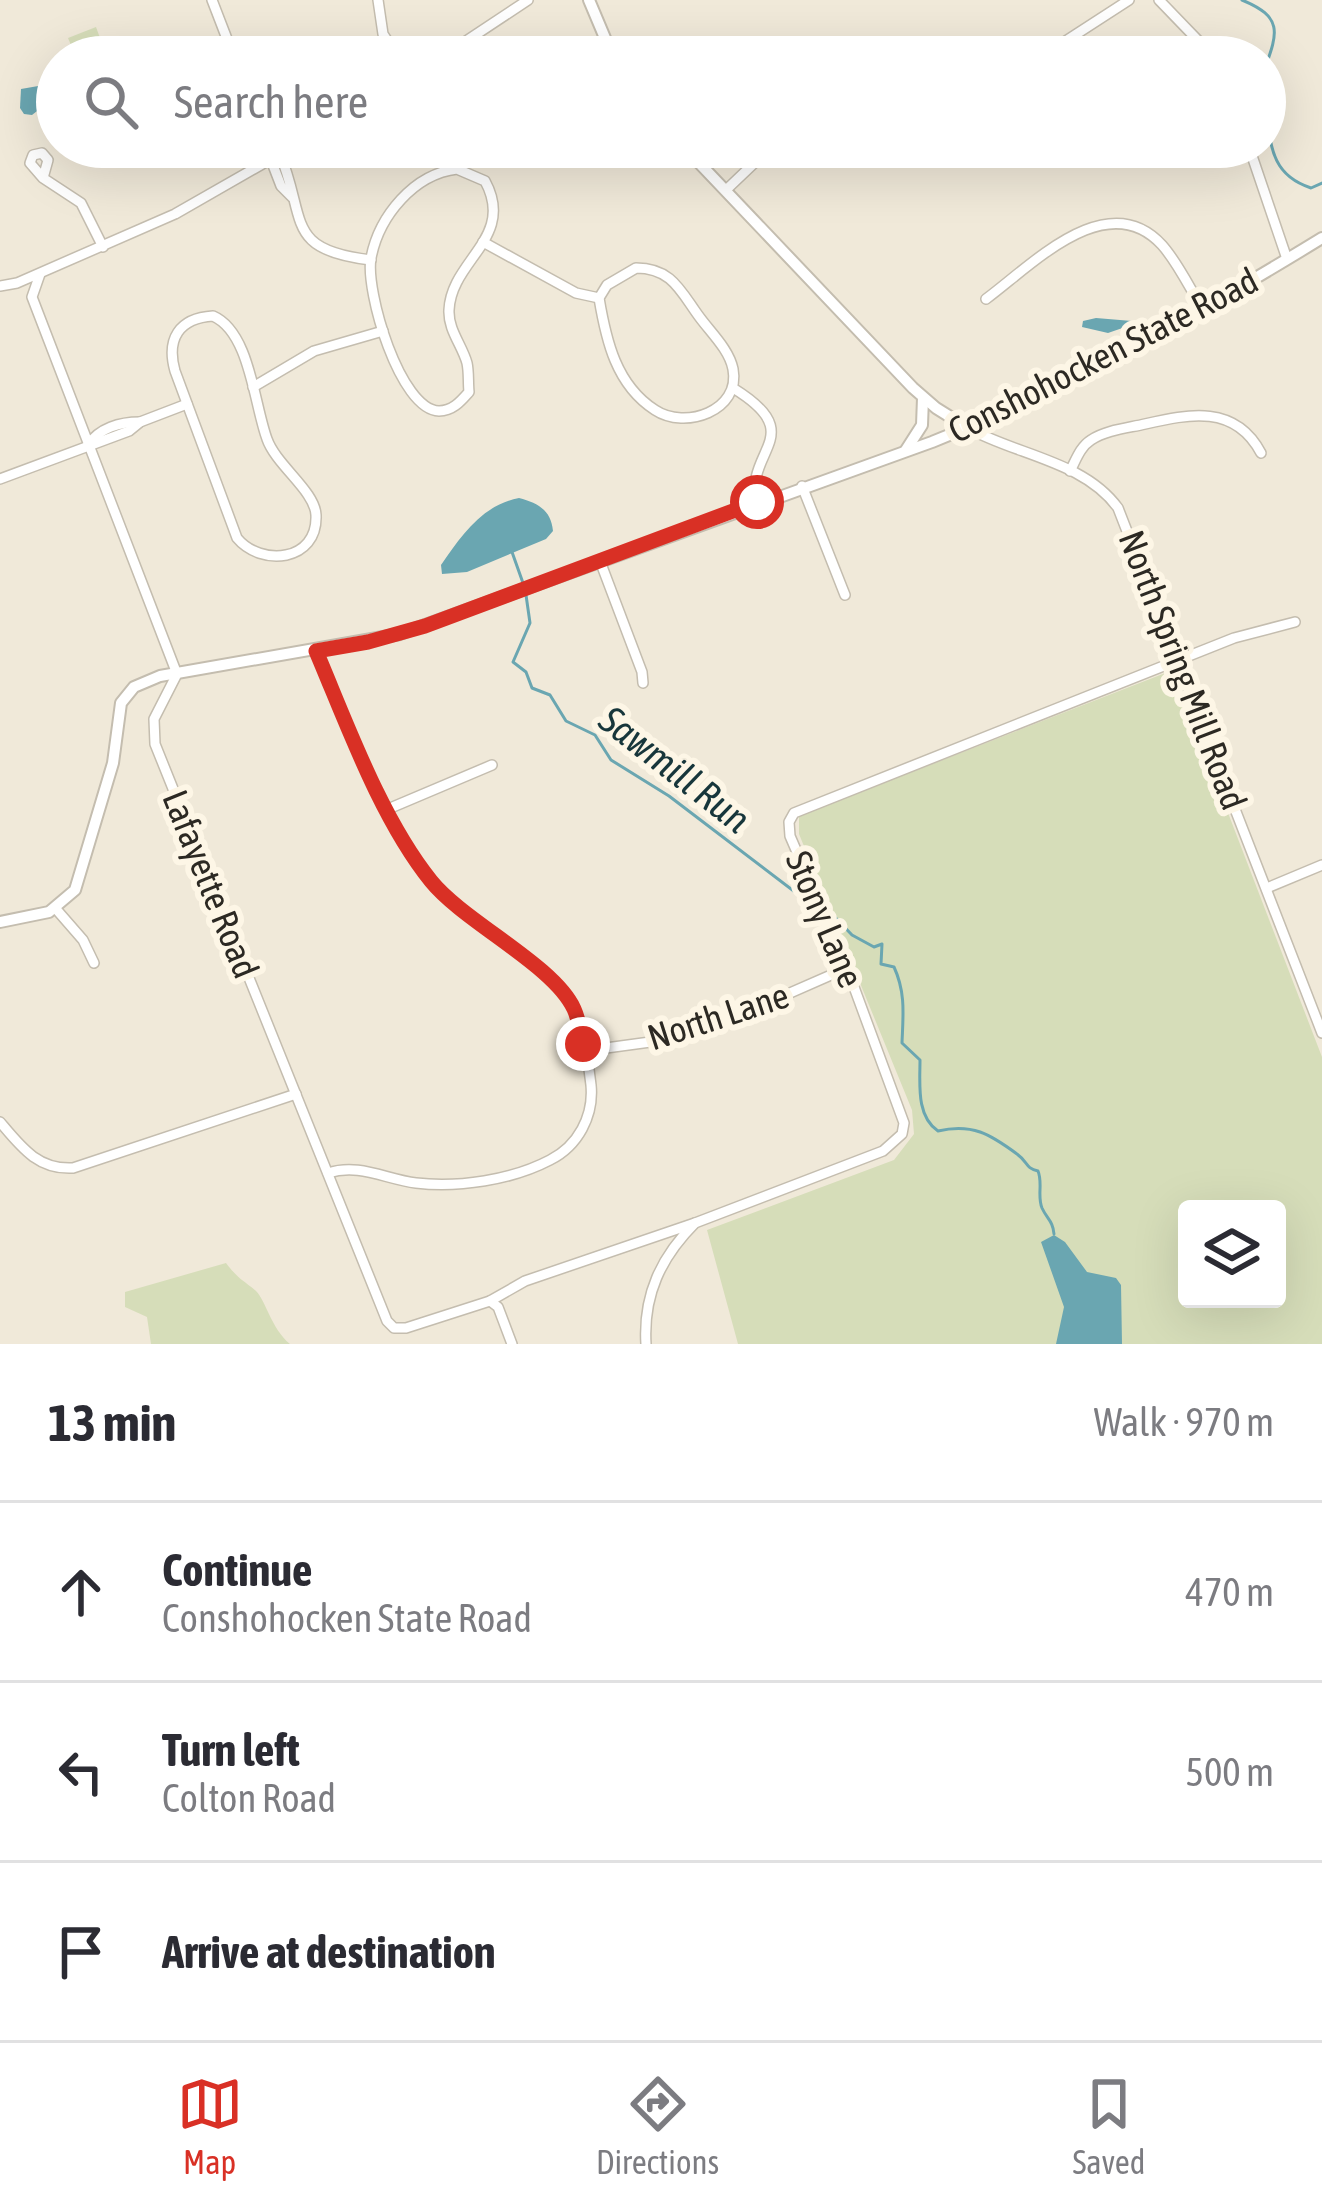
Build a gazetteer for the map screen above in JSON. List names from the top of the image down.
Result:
{
  "streets": {
    "main road": ["Conshohocken State Road", "North Spring Mill Road"],
    "street": ["Lafayette Road", "Stony Lane", "North Lane"]
  },
  "crossings": [
    ["Conshohocken State Road", "North Spring Mill Road"],
    ["Conshohocken State Road", "Lafayette Road"],
    ["North Spring Mill Road", "Stony Lane"],
    ["Lafayette Road", "Stony Lane"],
    ["Stony Lane", "North Lane"]
  ],
  "water": ["Sawmill Run"],
  "page": {
    "search": "Search here",
    "heading": ["13 min", "Walk · 970 m"],
    "list": [
      ["Continue", "Conshohocken State Road", "470 m"],
      ["Turn left", "Colton Road", "500 m"],
      "Arrive at destination"
    ],
    "nav": ["Map", "Directions", "Saved"]
  }
}
